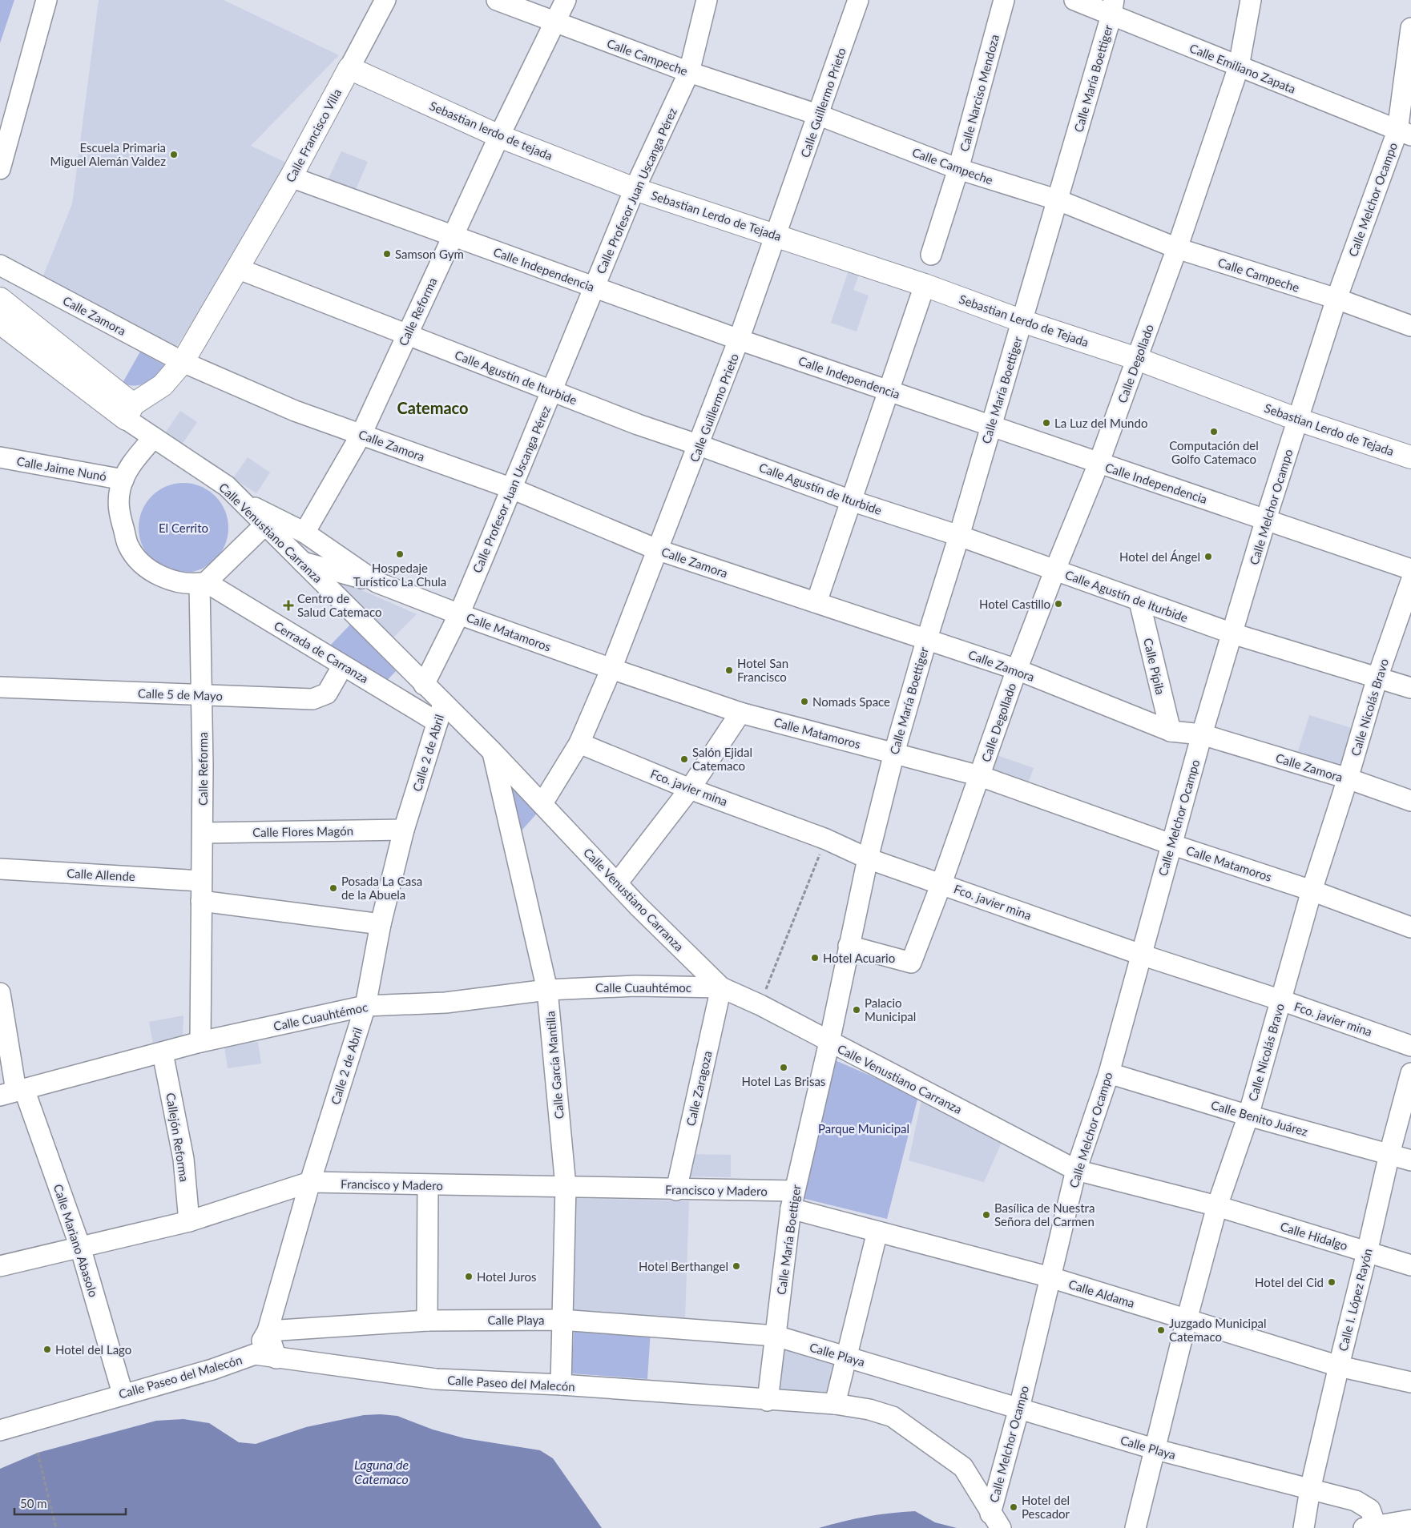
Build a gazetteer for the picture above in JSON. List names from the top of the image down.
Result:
{
  "streets": {
    "main road": ["Sebastian lerdo de tejada", "Calle Francisco Villa", "Sebastian Lerdo de Tejada"],
    "street": [
      "Calle Campeche",
      "Calle Emiliano Zapata",
      "Calle María Boettiger",
      "Calle Narciso Mendoza",
      "Calle Guillermo Prieto",
      "Calle Profesor Juan Uscanga Pérez",
      "Calle Melchor Ocampo",
      "Calle Independencia",
      "Calle Reforma",
      "Calle Zamora",
      "Calle Degollado",
      "Calle Agustín de Iturbide",
      "Calle Jaime Nunó",
      "Calle Venustiano Carranza",
      "Calle Matamoros",
      "Cerrada de Carranza",
      "Calle Pípila",
      "Calle 5 de Mayo",
      "Calle Nicolás Bravo",
      "Calle 2 de Abril",
      "Fco. javier mina",
      "Calle Flores Magón",
      "Calle Allende",
      "Calle Cuauhtémoc",
      "Calle García Mantilla",
      "Calle Zaragoza",
      "Calle Benito Juárez",
      "Callejón Reforma",
      "Francisco y Madero",
      "Calle Hidalgo",
      "Calle Mariano Abasolo",
      "Calle Aldama",
      "Calle I. López Rayón",
      "Calle Playa",
      "Calle Paseo del Malecón"
    ]
  },
  "crossings": [
    ["Calle Campeche", "Calle María Boettiger"],
    ["Calle Campeche", "Calle Narciso Mendoza"],
    ["Calle Campeche", "Calle Guillermo Prieto"],
    ["Calle Campeche", "Calle Profesor Juan Uscanga Pérez"],
    ["Calle Campeche", "Calle Melchor Ocampo"],
    ["Calle Campeche", "Calle Reforma"],
    ["Calle Campeche", "Calle Degollado"],
    ["Calle Emiliano Zapata", "Calle María Boettiger"],
    ["Calle Emiliano Zapata", "Calle Melchor Ocampo"],
    ["Calle Emiliano Zapata", "Calle Degollado"],
    ["Calle María Boettiger", "Sebastian Lerdo de Tejada"],
    ["Calle María Boettiger", "Calle Independencia"],
    ["Calle María Boettiger", "Calle Zamora"],
    ["Calle María Boettiger", "Calle Degollado"],
    ["Calle María Boettiger", "Calle Agustín de Iturbide"],
    ["Calle María Boettiger", "Calle Venustiano Carranza"],
    ["Calle María Boettiger", "Calle Matamoros"],
    ["Calle María Boettiger", "Fco. javier mina"],
    ["Calle María Boettiger", "Francisco y Madero"],
    ["Calle María Boettiger", "Calle Aldama"],
    ["Calle María Boettiger", "Calle Playa"],
    ["Calle María Boettiger", "Calle Paseo del Malecón"],
    ["Calle Guillermo Prieto", "Sebastian Lerdo de Tejada"],
    ["Calle Guillermo Prieto", "Calle Independencia"],
    ["Calle Guillermo Prieto", "Calle Zamora"],
    ["Calle Guillermo Prieto", "Calle Agustín de Iturbide"],
    ["Calle Guillermo Prieto", "Calle Venustiano Carranza"],
    ["Calle Guillermo Prieto", "Calle Matamoros"],
    ["Calle Guillermo Prieto", "Fco. javier mina"],
    ["Sebastian lerdo de tejada", "Calle Francisco Villa"],
    ["Sebastian lerdo de tejada", "Calle Profesor Juan Uscanga Pérez"],
    ["Sebastian lerdo de tejada", "Sebastian Lerdo de Tejada"],
    ["Sebastian lerdo de tejada", "Calle Reforma"],
    ["Calle Francisco Villa", "Calle Independencia"],
    ["Calle Francisco Villa", "Calle Zamora"],
    ["Calle Francisco Villa", "Calle Agustín de Iturbide"],
    ["Calle Francisco Villa", "Calle Venustiano Carranza"],
    ["Calle Profesor Juan Uscanga Pérez", "Sebastian Lerdo de Tejada"],
    ["Calle Profesor Juan Uscanga Pérez", "Calle Independencia"],
    ["Calle Profesor Juan Uscanga Pérez", "Calle Zamora"],
    ["Calle Profesor Juan Uscanga Pérez", "Calle Agustín de Iturbide"],
    ["Calle Profesor Juan Uscanga Pérez", "Calle Venustiano Carranza"],
    ["Calle Profesor Juan Uscanga Pérez", "Calle Matamoros"],
    ["Calle Melchor Ocampo", "Sebastian Lerdo de Tejada"],
    ["Calle Melchor Ocampo", "Calle Independencia"],
    ["Calle Melchor Ocampo", "Calle Zamora"],
    ["Calle Melchor Ocampo", "Calle Agustín de Iturbide"],
    ["Calle Melchor Ocampo", "Calle Venustiano Carranza"],
    ["Calle Melchor Ocampo", "Calle Matamoros"],
    ["Calle Melchor Ocampo", "Fco. javier mina"],
    ["Calle Melchor Ocampo", "Calle Benito Juárez"],
    ["Calle Melchor Ocampo", "Calle Aldama"],
    ["Calle Melchor Ocampo", "Calle Playa"],
    ["Calle Melchor Ocampo", "Calle Paseo del Malecón"],
    ["Sebastian Lerdo de Tejada", "Calle Degollado"],
    ["Calle Independencia", "Calle Reforma"],
    ["Calle Independencia", "Calle Degollado"],
    ["Calle Reforma", "Calle Zamora"],
    ["Calle Reforma", "Calle Agustín de Iturbide"],
    ["Calle Reforma", "Calle Jaime Nunó"],
    ["Calle Reforma", "Calle Venustiano Carranza"],
    ["Calle Reforma", "Calle Matamoros"],
    ["Calle Reforma", "Cerrada de Carranza"],
    ["Calle Reforma", "Calle 5 de Mayo"],
    ["Calle Reforma", "Calle Flores Magón"],
    ["Calle Reforma", "Calle Allende"],
    ["Calle Reforma", "Calle Cuauhtémoc"],
    ["Calle Zamora", "Calle Degollado"],
    ["Calle Zamora", "Calle Pípila"],
    ["Calle Zamora", "Calle Nicolás Bravo"],
    ["Calle Degollado", "Calle Agustín de Iturbide"],
    ["Calle Degollado", "Calle Matamoros"],
    ["Calle Degollado", "Fco. javier mina"],
    ["Calle Agustín de Iturbide", "Calle Pípila"],
    ["Calle Agustín de Iturbide", "Calle Nicolás Bravo"],
    ["Calle Jaime Nunó", "Calle Venustiano Carranza"],
    ["Calle Jaime Nunó", "Calle Matamoros"],
    ["Calle Jaime Nunó", "Cerrada de Carranza"],
    ["Calle Venustiano Carranza", "Calle Matamoros"],
    ["Calle Venustiano Carranza", "Cerrada de Carranza"],
    ["Calle Venustiano Carranza", "Calle Nicolás Bravo"],
    ["Calle Venustiano Carranza", "Calle 2 de Abril"],
    ["Calle Venustiano Carranza", "Calle Cuauhtémoc"],
    ["Calle Venustiano Carranza", "Calle García Mantilla"],
    ["Calle Venustiano Carranza", "Calle Zaragoza"],
    ["Calle Venustiano Carranza", "Calle Hidalgo"],
    ["Calle Matamoros", "Cerrada de Carranza"],
    ["Calle Matamoros", "Calle Nicolás Bravo"],
    ["Cerrada de Carranza", "Calle 5 de Mayo"],
    ["Cerrada de Carranza", "Calle 2 de Abril"],
    ["Calle Nicolás Bravo", "Fco. javier mina"],
    ["Calle Nicolás Bravo", "Calle Benito Juárez"],
    ["Calle Nicolás Bravo", "Calle Hidalgo"],
    ["Calle Nicolás Bravo", "Calle Aldama"],
    ["Calle Nicolás Bravo", "Calle Playa"],
    ["Calle 2 de Abril", "Calle Flores Magón"],
    ["Calle 2 de Abril", "Calle Cuauhtémoc"],
    ["Calle 2 de Abril", "Francisco y Madero"],
    ["Calle 2 de Abril", "Calle Playa"],
    ["Calle 2 de Abril", "Calle Paseo del Malecón"],
    ["Calle Cuauhtémoc", "Calle García Mantilla"],
    ["Calle Cuauhtémoc", "Calle Zaragoza"],
    ["Calle Cuauhtémoc", "Callejón Reforma"],
    ["Calle Cuauhtémoc", "Calle Mariano Abasolo"],
    ["Calle García Mantilla", "Francisco y Madero"],
    ["Calle García Mantilla", "Calle Playa"],
    ["Calle García Mantilla", "Calle Paseo del Malecón"],
    ["Calle Zaragoza", "Francisco y Madero"],
    ["Calle Benito Juárez", "Calle I. López Rayón"],
    ["Callejón Reforma", "Francisco y Madero"],
    ["Francisco y Madero", "Calle Mariano Abasolo"],
    ["Francisco y Madero", "Calle Aldama"],
    ["Calle Hidalgo", "Calle I. López Rayón"],
    ["Calle Mariano Abasolo", "Calle Paseo del Malecón"],
    ["Calle Aldama", "Calle I. López Rayón"],
    ["Calle I. López Rayón", "Calle Playa"]
  ],
  "districts": ["Catemaco"],
  "water": ["Laguna de Catemaco"],
  "parks": ["El Cerrito", "Parque Municipal"],
  "places": {
    "other": [
      "Escuela Primaria Miguel Alemán Valdez",
      "Samson Gym",
      "La Luz del Mundo",
      "Computación del Golfo Catemaco",
      "Hospedaje Turístico La Chula",
      "Hotel del Ángel",
      "Hotel Castillo",
      "Hotel San Francisco",
      "Nomads Space",
      "Salón Ejidal Catemaco",
      "Posada La Casa de la Abuela",
      "Hotel Acuario",
      "Palacio Municipal",
      "Hotel Las Brisas",
      "Basílica de Nuestra Señora del Carmen",
      "Hotel Berthangel",
      "Hotel Juros",
      "Hotel del Cid",
      "Juzgado Municipal Catemaco",
      "Hotel del Lago",
      "Hotel del Pescador"
    ],
    "health": ["Centro de Salud Catemaco"]
  },
  "scale_bar": "50 m"
}
